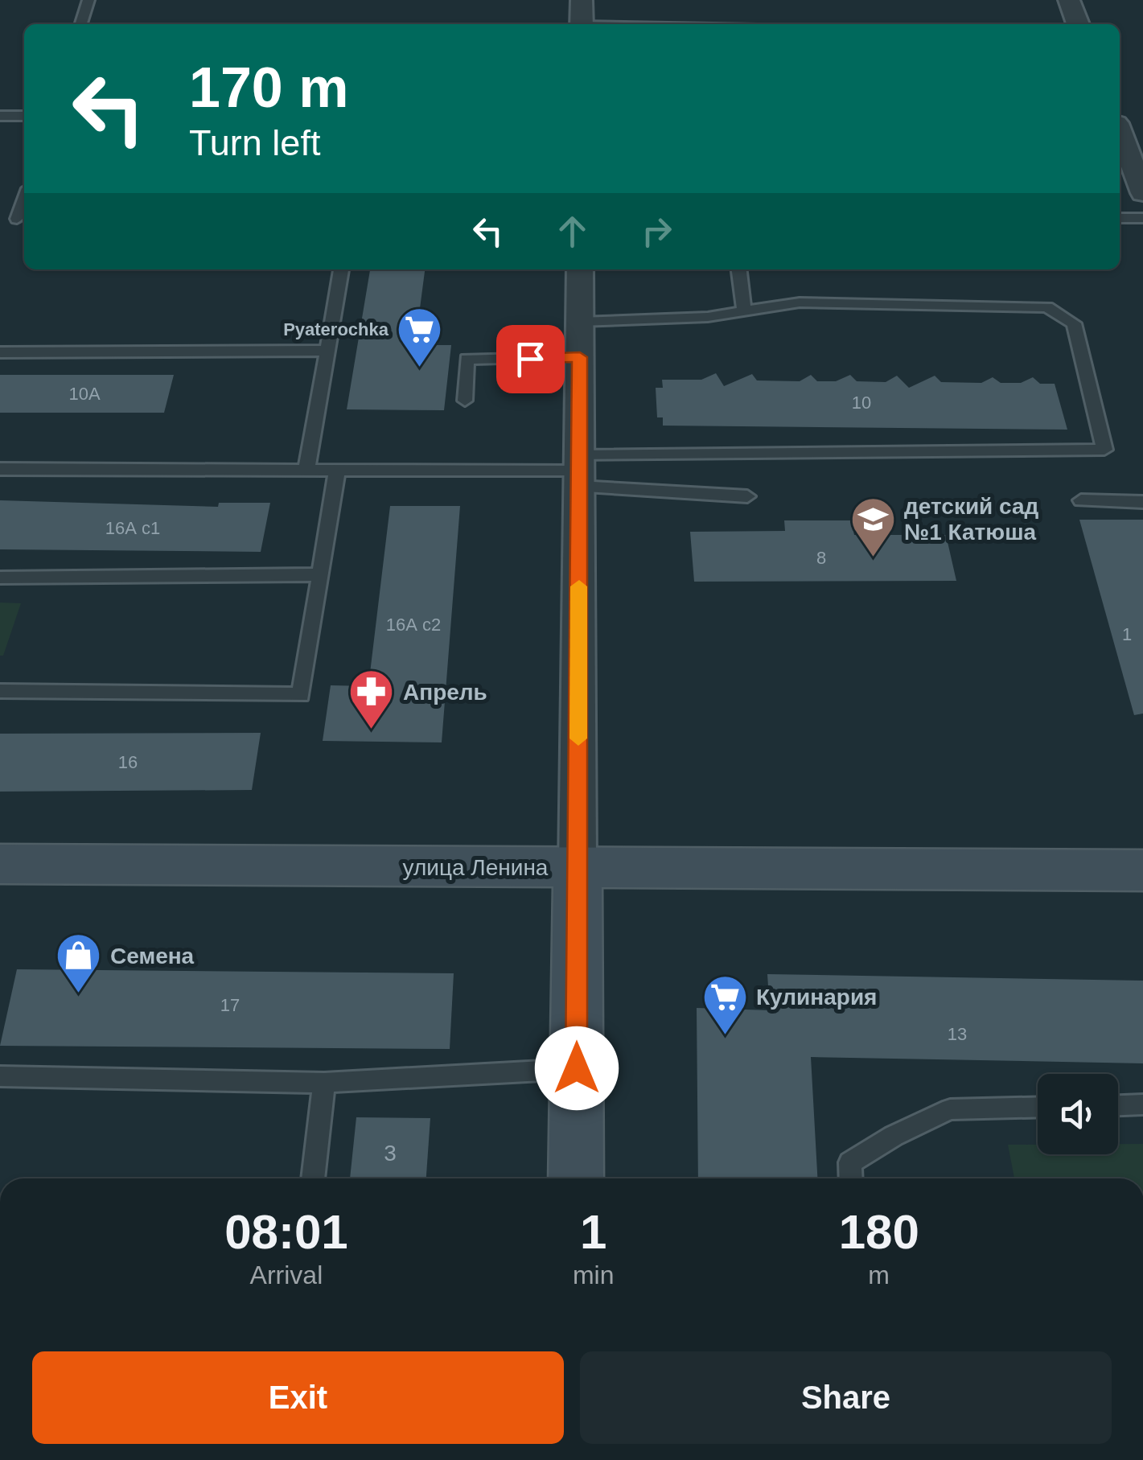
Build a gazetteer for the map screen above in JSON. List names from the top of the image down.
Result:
{
  "streets": {
    "street": ["улица Ленина"]
  },
  "places": {
    "supermarket": ["Pyaterochka", "Кулинария"],
    "school or university": ["детский сад №1 Катюша"],
    "pharmacy": ["Апрель"],
    "shop": ["Семена"]
  },
  "house_numbers": [
    "10А",
    "10",
    "16А с1",
    "8",
    "16А с2",
    "1",
    "16",
    "17",
    "13",
    "3"
  ],
  "page": {
    "turn": ["170 m", "Turn left"],
    "eta": [
      "08:01",
      "Arrival",
      "1",
      "min",
      "180",
      "m"
    ],
    "buttons": ["Exit", "Share"]
  }
}
